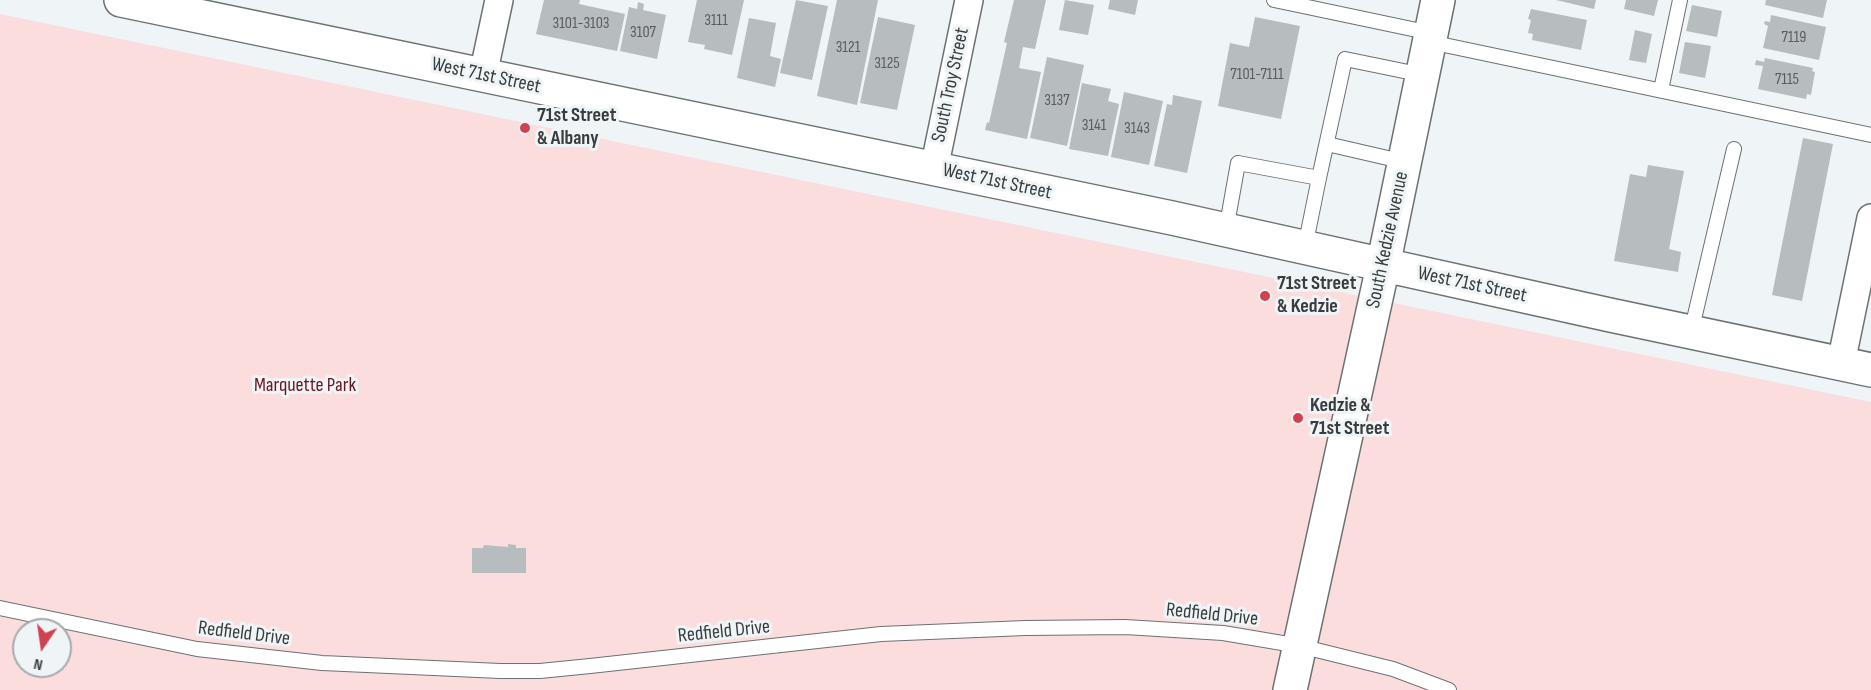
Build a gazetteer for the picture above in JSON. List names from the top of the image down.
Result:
{
  "streets": {
    "main road": ["West 71st Street", "South Kedzie Avenue"],
    "street": ["South Troy Street"],
    "lane": ["Redfield Drive"]
  },
  "crossings": [
    ["West 71st Street", "South Troy Street"],
    ["West 71st Street", "South Kedzie Avenue"],
    ["South Kedzie Avenue", "Redfield Drive"]
  ],
  "parks": ["Marquette Park"],
  "places": ["71st Street & Albany", "71st Street & Kedzie", "Kedzie & 71st Street"],
  "house_numbers": [
    "3111",
    "3101-3103",
    "3107",
    "7119",
    "3121",
    "3125",
    "7101-7111",
    "7115",
    "3137",
    "3141",
    "3143"
  ],
  "north": "bottom"
}
